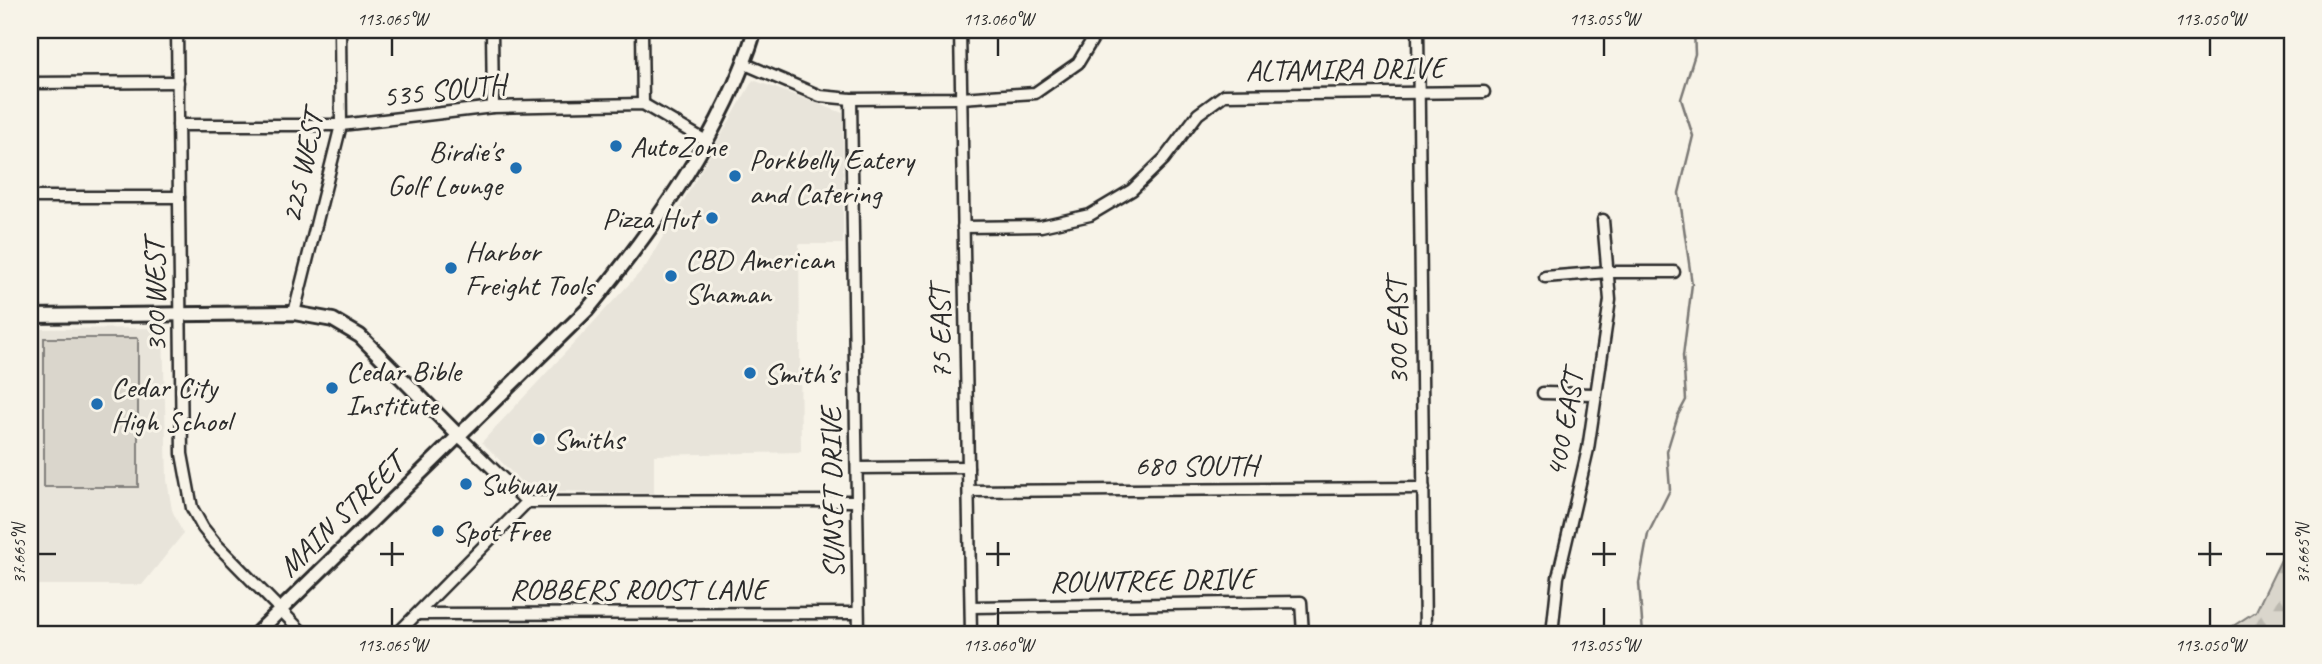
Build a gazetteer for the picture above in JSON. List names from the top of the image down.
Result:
{
  "streets": {
    "main road": ["MAIN STREET"],
    "street": [
      "ALTAMIRA DRIVE",
      "535 SOUTH",
      "225 WEST",
      "300 WEST",
      "300 EAST",
      "75 EAST",
      "400 EAST",
      "680 SOUTH",
      "SUNSET DRIVE",
      "ROUNTREE DRIVE",
      "ROBBERS ROOST LANE"
    ]
  },
  "crossings": [
    ["ALTAMIRA DRIVE", "300 EAST"],
    ["ALTAMIRA DRIVE", "75 EAST"],
    ["535 SOUTH", "225 WEST"],
    ["535 SOUTH", "300 WEST"],
    ["300 WEST", "MAIN STREET"],
    ["300 EAST", "680 SOUTH"],
    ["75 EAST", "680 SOUTH"],
    ["75 EAST", "ROUNTREE DRIVE"],
    ["SUNSET DRIVE", "ROBBERS ROOST LANE"]
  ],
  "places": [
    "AutoZone",
    "Birdie's Golf Lounge",
    "Porkbelly Eatery and Catering",
    "Pizza Hut",
    "Harbor Freight Tools",
    "CBD American Shaman",
    "Smith's",
    "Cedar Bible Institute",
    "Cedar City High School",
    "Smiths",
    "Subway",
    "Spot Free"
  ],
  "coordinates": [
    "113.065°W",
    "113.060°W",
    "113.055°W",
    "113.050°W",
    "37.665°N"
  ]
}
